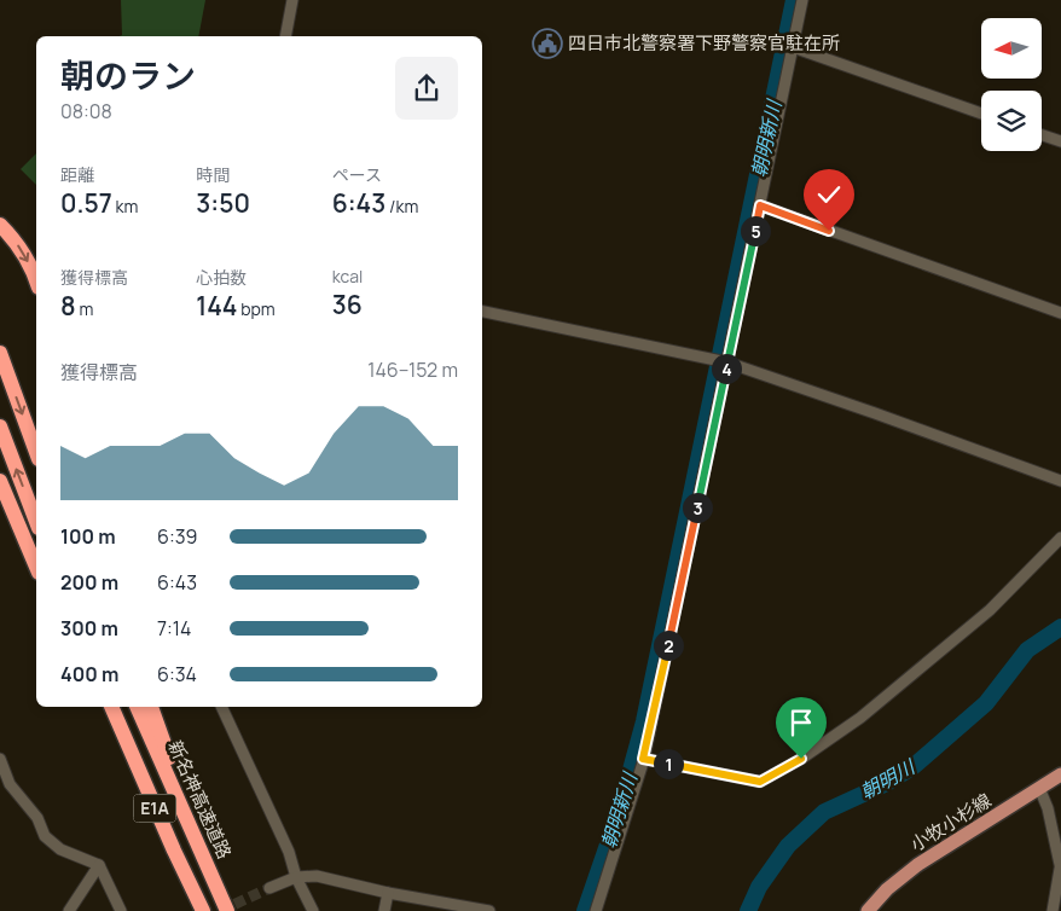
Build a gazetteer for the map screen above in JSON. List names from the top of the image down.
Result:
{
  "streets": {
    "highway": ["新名神高速道路", "E1A"],
    "main road": ["小牧小杉線"]
  },
  "water": ["朝明新川", "朝明川"],
  "places": {
    "public building": ["四日市北警察署下野警察官駐在所"]
  },
  "north": "left",
  "page": {
    "heading": ["朝のラン", "08:08"],
    "stats": [
      ["距離", "0.57 km"],
      ["時間", "3:50"],
      ["ペース", "6:43 /km"],
      ["獲得標高", "8 m"],
      ["心拍数", "144 bpm"],
      ["kcal", "36"]
    ],
    "pins": [
      "5",
      "4",
      "3",
      "2",
      "1"
    ],
    "chart": ["獲得標高", "146–152 m"],
    "list": [
      {
        "name": "100 m",
        "note": "6:39"
      },
      {
        "name": "200 m",
        "note": "6:43"
      },
      {
        "name": "300 m",
        "note": "7:14"
      },
      {
        "name": "400 m",
        "note": "6:34"
      }
    ]
  }
}
